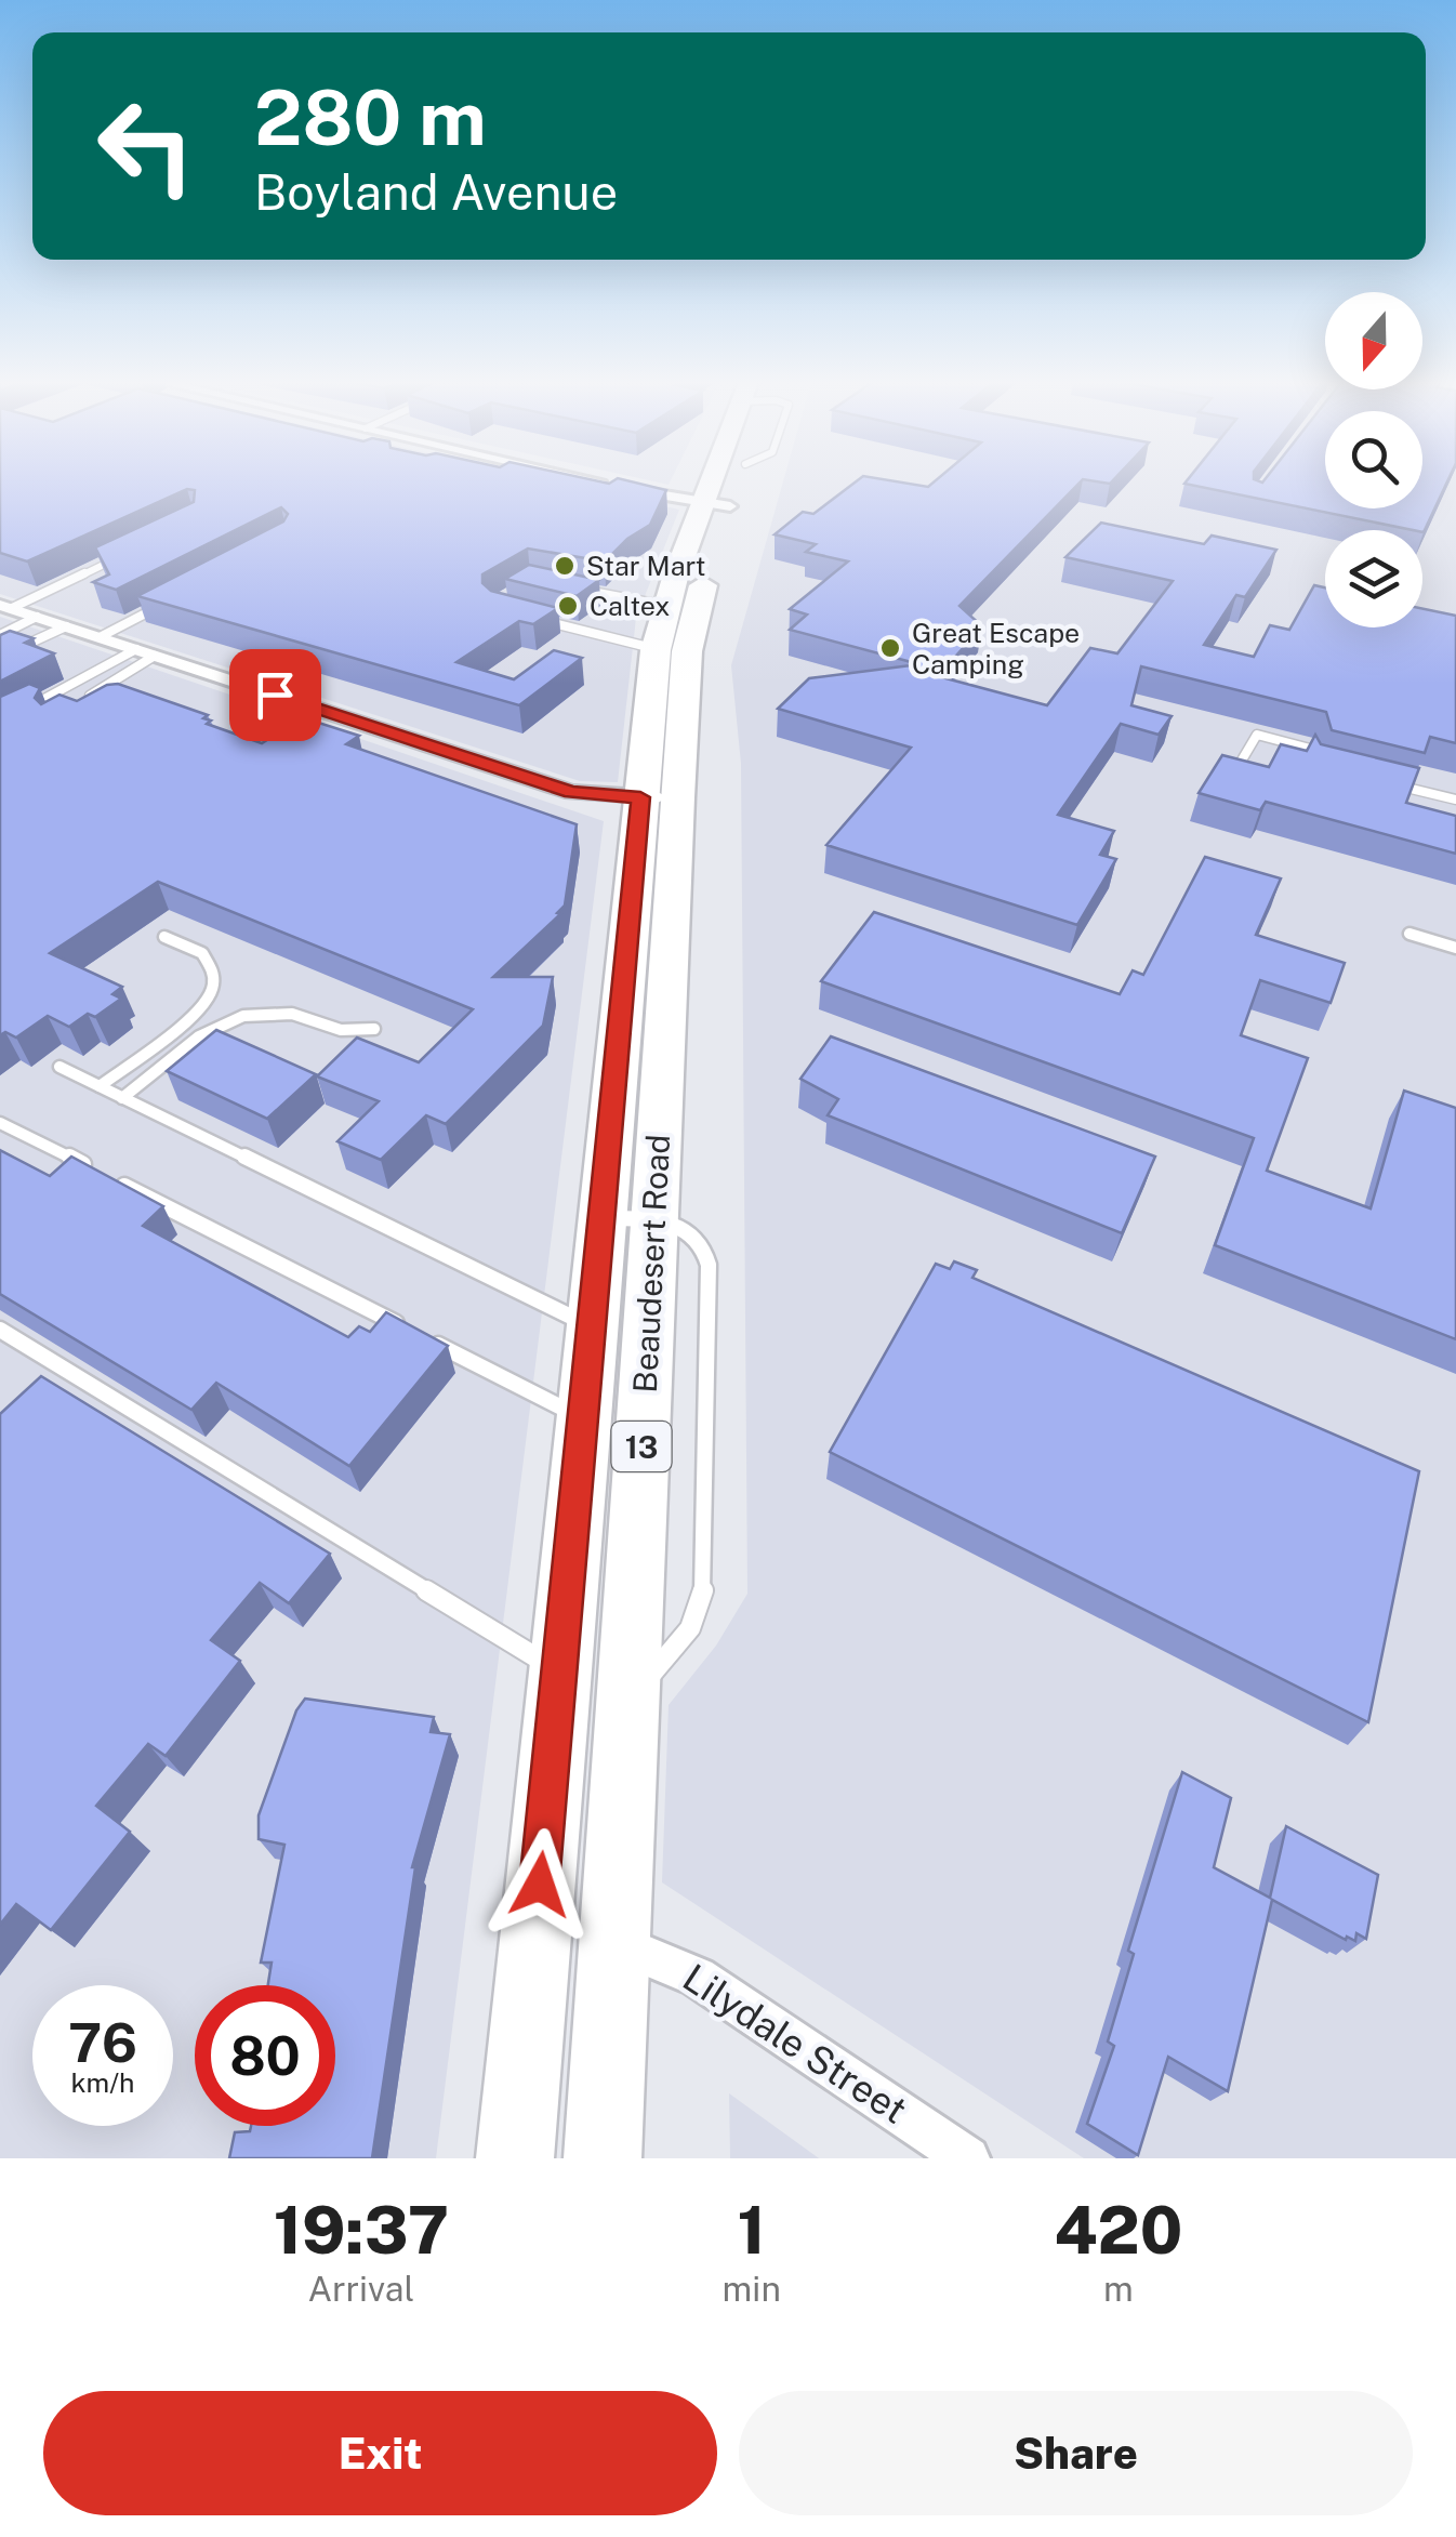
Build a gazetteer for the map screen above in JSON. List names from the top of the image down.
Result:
{
  "streets": {
    "highway": ["Beaudesert Road", "13"],
    "street": ["Lilydale Street"]
  },
  "crossings": [
    ["Beaudesert Road", "Lilydale Street"]
  ],
  "places": ["Star Mart", "Caltex", "Great Escape Camping"],
  "north": "bottom",
  "page": {
    "turn": ["280 m", "Boyland Avenue"],
    "speed": "76 km/h",
    "limit": "80",
    "eta": [
      "19:37",
      "Arrival",
      "1",
      "min",
      "420",
      "m"
    ],
    "buttons": ["Exit", "Share"]
  }
}
